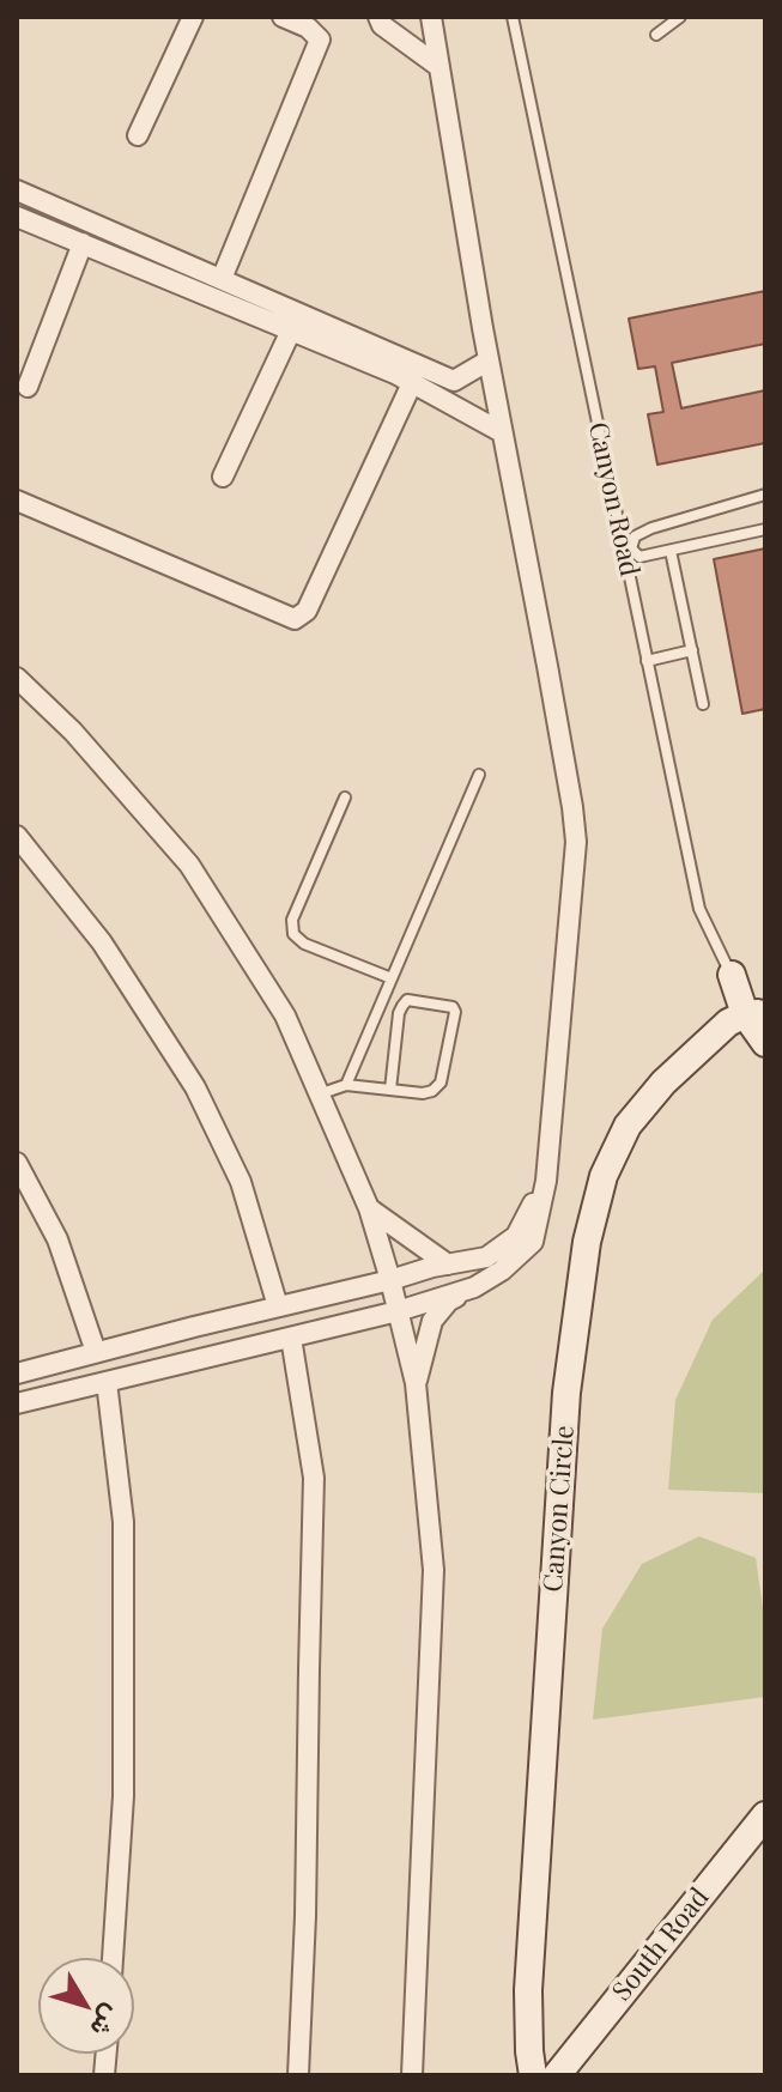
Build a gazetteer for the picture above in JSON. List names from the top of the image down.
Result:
{
  "streets": {
    "main road": ["Canyon Road", "Canyon Circle", "South Road"]
  },
  "crossings": [
    ["Canyon Road", "Canyon Circle"]
  ],
  "north": "bottom right"
}
